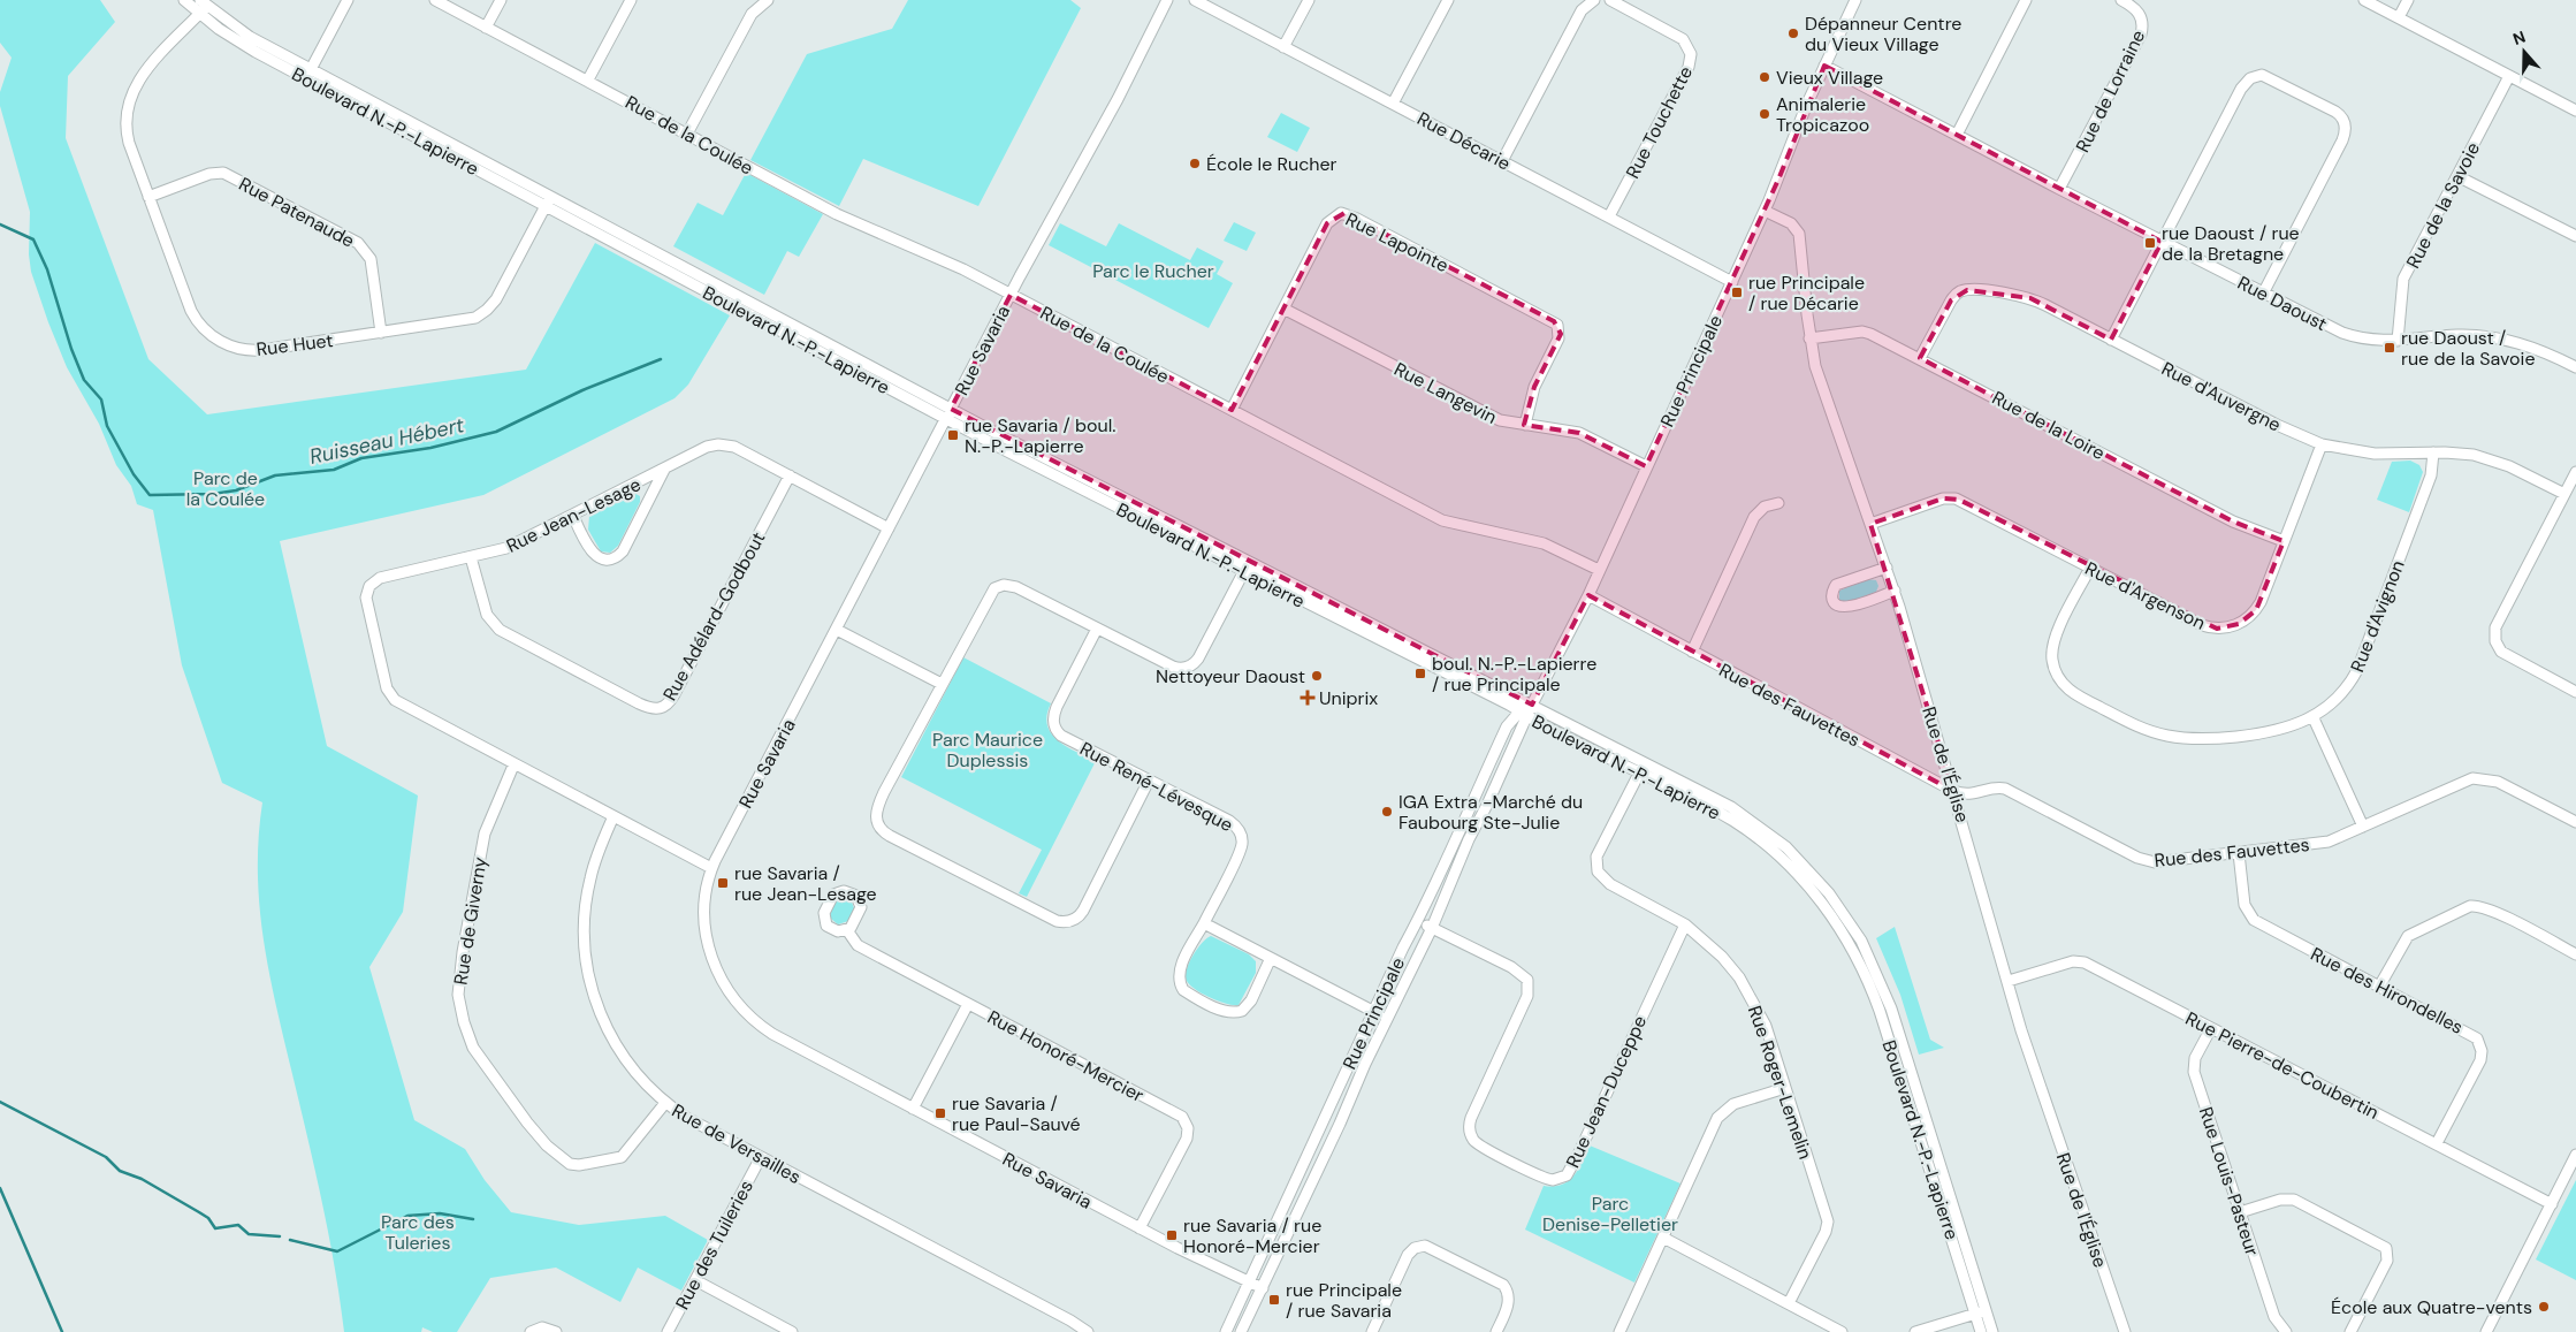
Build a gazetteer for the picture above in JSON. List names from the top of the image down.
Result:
{
  "streets": {
    "street": [
      "Rue de Lorraine",
      "Boulevard N.-P.-Lapierre",
      "Rue Touchette",
      "Rue de la Coulée",
      "Rue Décarie",
      "Rue de la Savoie",
      "Rue Patenaude",
      "Rue Lapointe",
      "Rue Daoust",
      "Rue Huet",
      "Rue Savaria",
      "Rue Principale",
      "Rue Langevin",
      "Rue d'Auvergne",
      "Rue de la Loire",
      "Rue Jean-Lesage",
      "Rue d'Argenson",
      "Rue Adélard-Godbout",
      "Rue d'Avignon",
      "Rue des Fauvettes",
      "Rue de l'Église",
      "Rue René-Lévesque",
      "Rue de Giverny",
      "Rue des Hirondelles",
      "Rue Honoré-Mercier",
      "Rue Pierre-de-Coubertin",
      "Rue Roger-Lemelin",
      "Rue Jean-Duceppe",
      "Rue de Versailles",
      "Rue Louis-Pasteur",
      "Rue des Tuileries"
    ]
  },
  "crossings": [
    ["Rue de Lorraine", "Rue Daoust"],
    ["Boulevard N.-P.-Lapierre", "Rue Huet"],
    ["Boulevard N.-P.-Lapierre", "Rue Savaria"],
    ["Boulevard N.-P.-Lapierre", "Rue Principale"],
    ["Boulevard N.-P.-Lapierre", "Rue Roger-Lemelin"],
    ["Rue Touchette", "Rue Décarie"],
    ["Rue de la Coulée", "Rue Lapointe"],
    ["Rue de la Coulée", "Rue Savaria"],
    ["Rue de la Coulée", "Rue Principale"],
    ["Rue Décarie", "Rue Principale"],
    ["Rue de la Savoie", "Rue Daoust"],
    ["Rue Patenaude", "Rue Huet"],
    ["Rue Lapointe", "Rue Langevin"],
    ["Rue Daoust", "Rue Principale"],
    ["Rue Savaria", "Rue Principale"],
    ["Rue Savaria", "Rue Jean-Lesage"],
    ["Rue Savaria", "Rue Honoré-Mercier"],
    ["Rue Principale", "Rue Langevin"],
    ["Rue Principale", "Rue des Fauvettes"],
    ["Rue Principale", "Rue de l'Église"],
    ["Rue Principale", "Rue Jean-Duceppe"],
    ["Rue d'Auvergne", "Rue de la Loire"],
    ["Rue d'Auvergne", "Rue d'Argenson"],
    ["Rue d'Auvergne", "Rue d'Avignon"],
    ["Rue de la Loire", "Rue d'Argenson"],
    ["Rue de la Loire", "Rue de l'Église"],
    ["Rue Jean-Lesage", "Rue Adélard-Godbout"],
    ["Rue Jean-Lesage", "Rue de Giverny"],
    ["Rue Jean-Lesage", "Rue de Versailles"],
    ["Rue d'Argenson", "Rue d'Avignon"],
    ["Rue d'Argenson", "Rue de l'Église"],
    ["Rue des Fauvettes", "Rue de l'Église"],
    ["Rue des Fauvettes", "Rue des Hirondelles"],
    ["Rue de l'Église", "Rue Pierre-de-Coubertin"],
    ["Rue de Giverny", "Rue de Versailles"],
    ["Rue des Hirondelles", "Rue Pierre-de-Coubertin"],
    ["Rue Pierre-de-Coubertin", "Rue Louis-Pasteur"],
    ["Rue Roger-Lemelin", "Rue Jean-Duceppe"],
    ["Rue de Versailles", "Rue des Tuileries"]
  ],
  "water": ["Ruisseau Hébert"],
  "parks": [
    "Parc le Rucher",
    "Parc de la Coulée",
    "Parc Maurice Duplessis",
    "Parc Denise-Pelletier",
    "Parc des Tuleries"
  ],
  "places": {
    "other": [
      "Dépanneur Centre du Vieux Village",
      "Vieux Village",
      "Animalerie Tropicazoo",
      "École le Rucher",
      "Nettoyeur Daoust",
      "IGA Extra -Marché du Faubourg Ste-Julie",
      "École aux Quatre-vents"
    ],
    "transit": [
      "rue Daoust / rue de la Bretagne",
      "rue Principale / rue Décarie",
      "rue Daoust / rue de la Savoie",
      "rue Savaria / boul. N.-P.-Lapierre",
      "boul. N.-P.-Lapierre / rue Principale",
      "rue Savaria / rue Jean-Lesage",
      "rue Savaria / rue Paul-Sauvé",
      "rue Savaria / rue Honoré-Mercier",
      "rue Principale / rue Savaria"
    ],
    "health": ["Uniprix"]
  },
  "north": "top"
}
